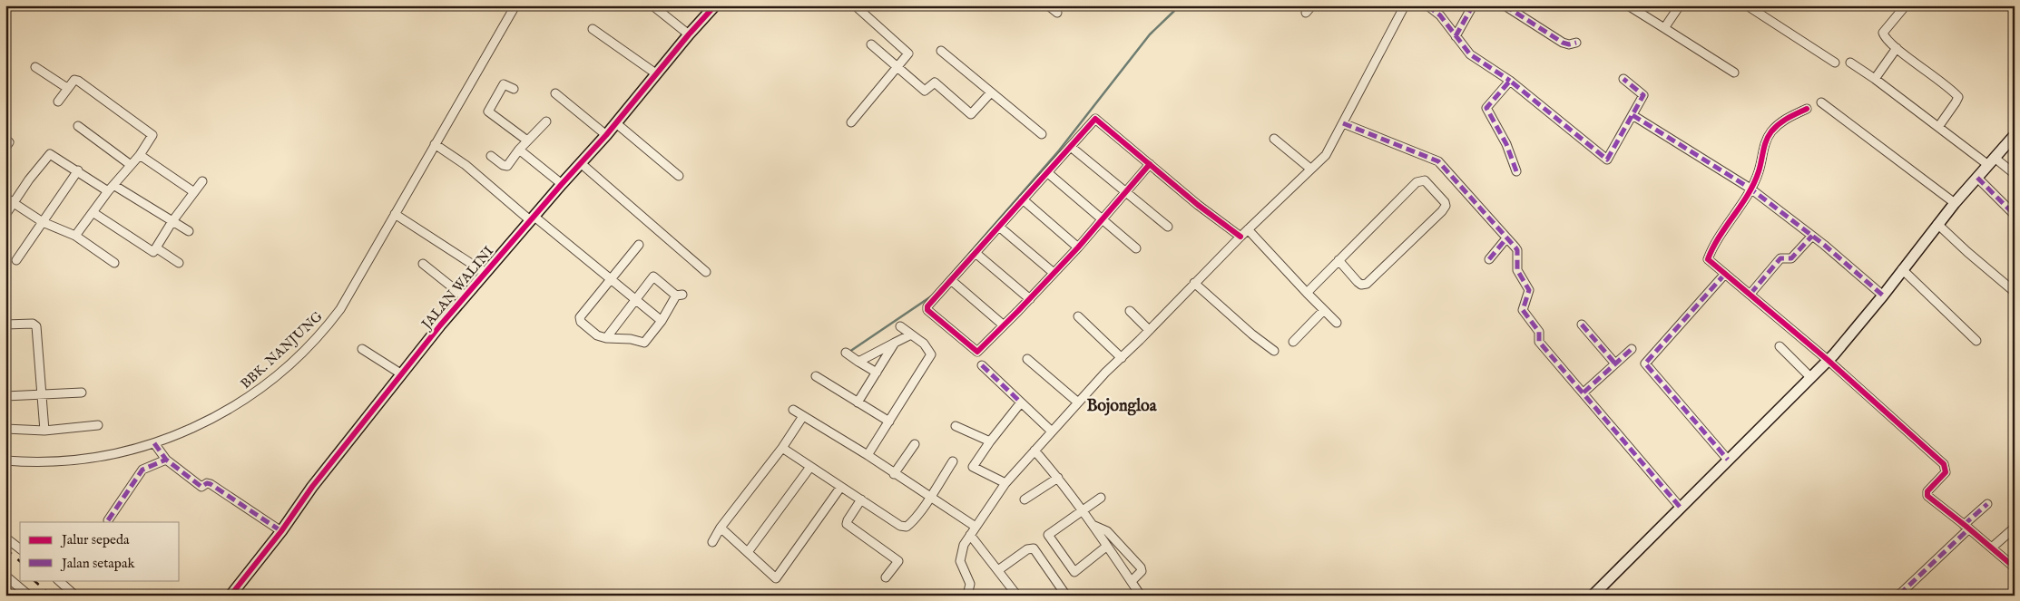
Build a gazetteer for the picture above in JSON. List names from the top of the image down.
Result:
{
  "streets": {
    "street": ["JALAN WALINI", "BBK. NANJUNG"]
  },
  "districts": ["Bojongloa"],
  "legend": ["Jalur sepeda", "Jalan setapak"]
}
